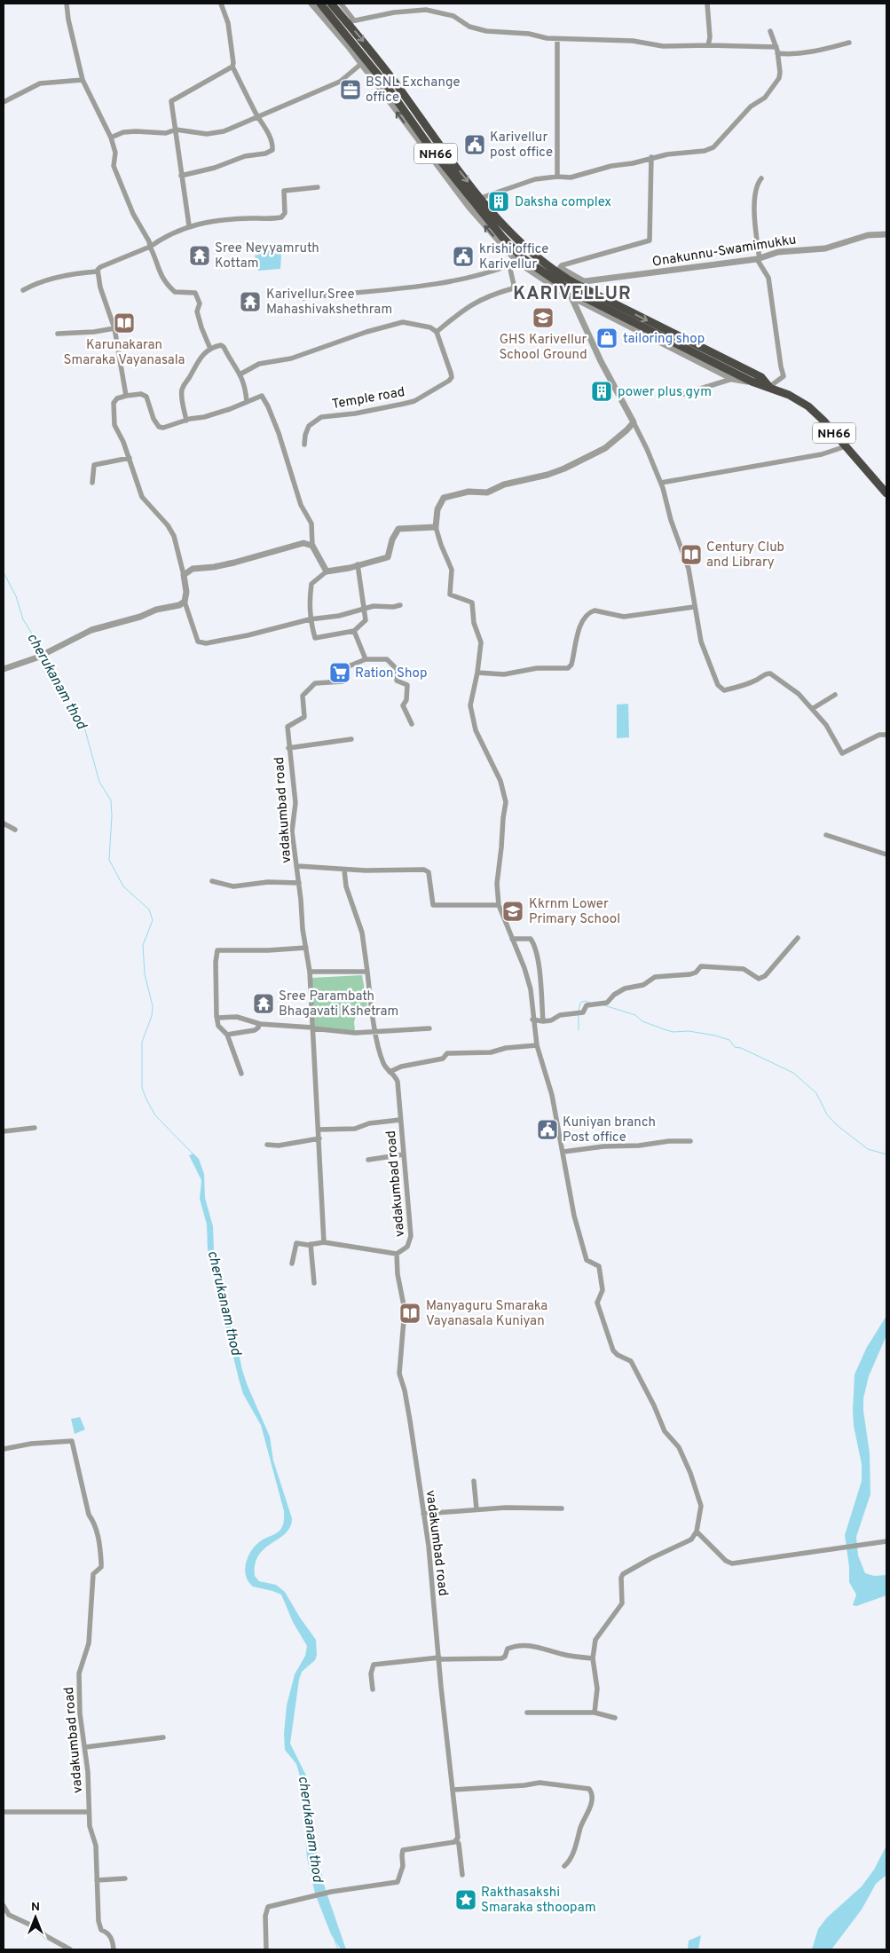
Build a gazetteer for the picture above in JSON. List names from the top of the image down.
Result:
{
  "streets": {
    "highway": ["NH66"],
    "street": ["Onakunnu-Swamimukku", "Temple road", "vadakumbad road"]
  },
  "districts": ["KARIVELLUR"],
  "water": ["cherukanam thod"],
  "places": {
    "office": ["BSNL Exchange office"],
    "public building": ["Karivellur post office", "krishi office Karivellur", "Kuniyan branch Post office"],
    "building": ["Daksha complex", "power plus gym"],
    "temple": ["Sree Neyyamruth Kottam", "Karivellur Sree Mahashivakshethram", "Sree Parambath Bhagavati Kshetram"],
    "school or university": ["GHS Karivellur School Ground", "Kkrnm Lower Primary School"],
    "library": ["Karunakaran Smaraka Vayanasala", "Century Club and Library", "Manyaguru Smaraka Vayanasala Kuniyan"],
    "shop": ["tailoring shop"],
    "supermarket": ["Ration Shop"],
    "place": ["Rakthasakshi Smaraka sthoopam"]
  },
  "north": "top"
}
